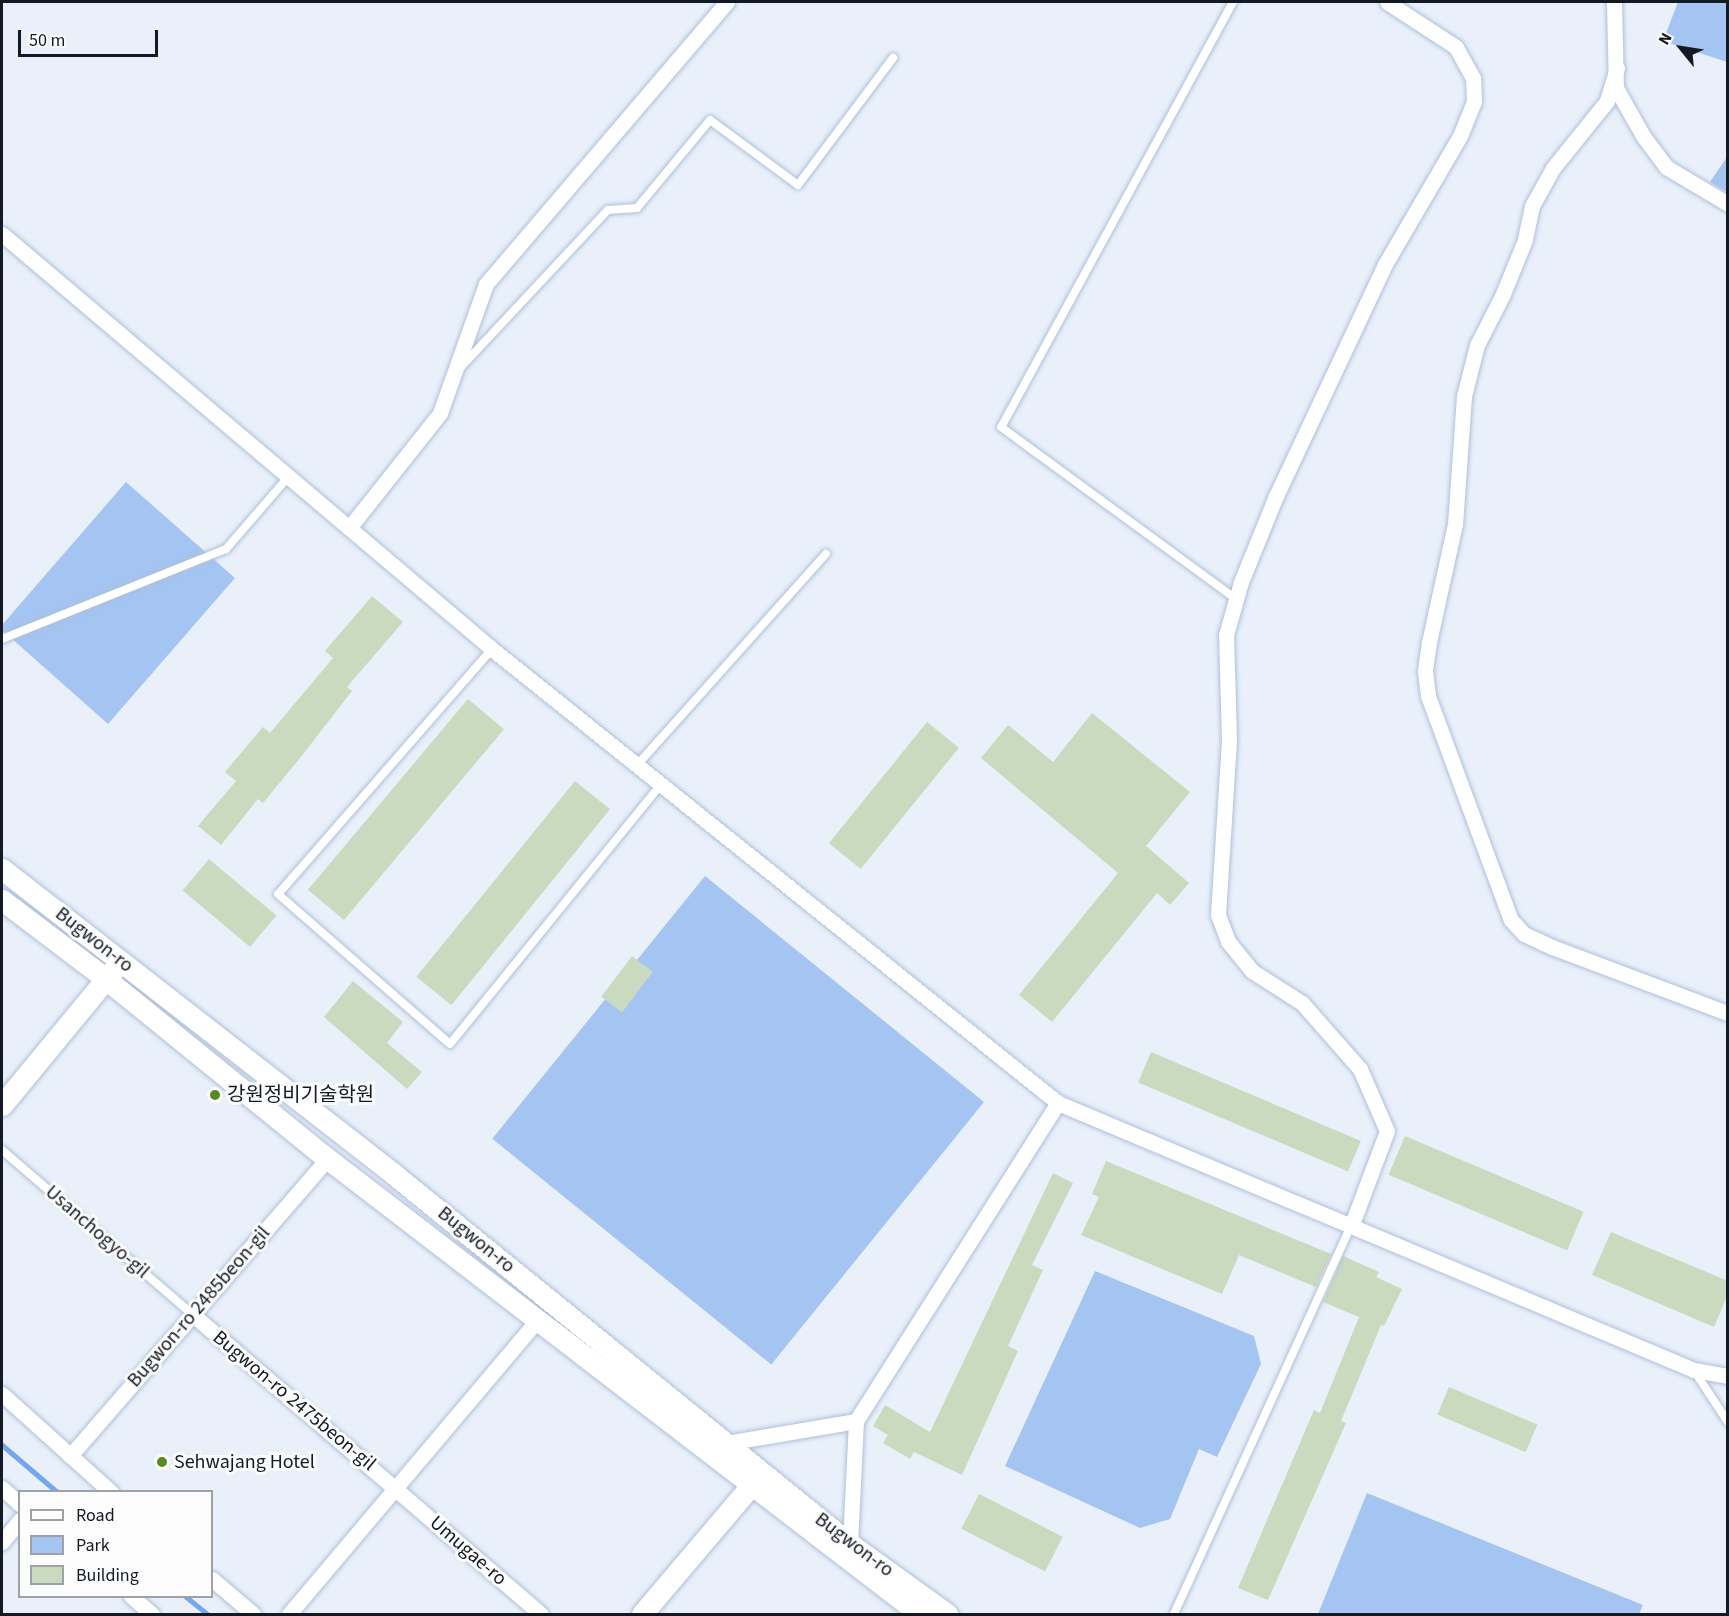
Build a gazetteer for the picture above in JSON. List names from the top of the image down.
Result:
{
  "streets": {
    "street": [
      "Bugwon-ro",
      "Bugwon-ro 2485beon-gil",
      "Bugwon-ro 2475beon-gil",
      "Umugae-ro"
    ],
    "lane": ["Usanchogyo-gil"]
  },
  "crossings": [
    ["Bugwon-ro", "Bugwon-ro 2485beon-gil"],
    ["Usanchogyo-gil", "Bugwon-ro 2485beon-gil"],
    ["Usanchogyo-gil", "Bugwon-ro 2475beon-gil"],
    ["Bugwon-ro 2485beon-gil", "Bugwon-ro 2475beon-gil"],
    ["Bugwon-ro 2475beon-gil", "Umugae-ro"]
  ],
  "places": ["강원정비기술학원", "Sehwajang Hotel"],
  "legend": ["Road", "Park", "Building"],
  "scale_bar": "50 m",
  "north": "top left"
}
